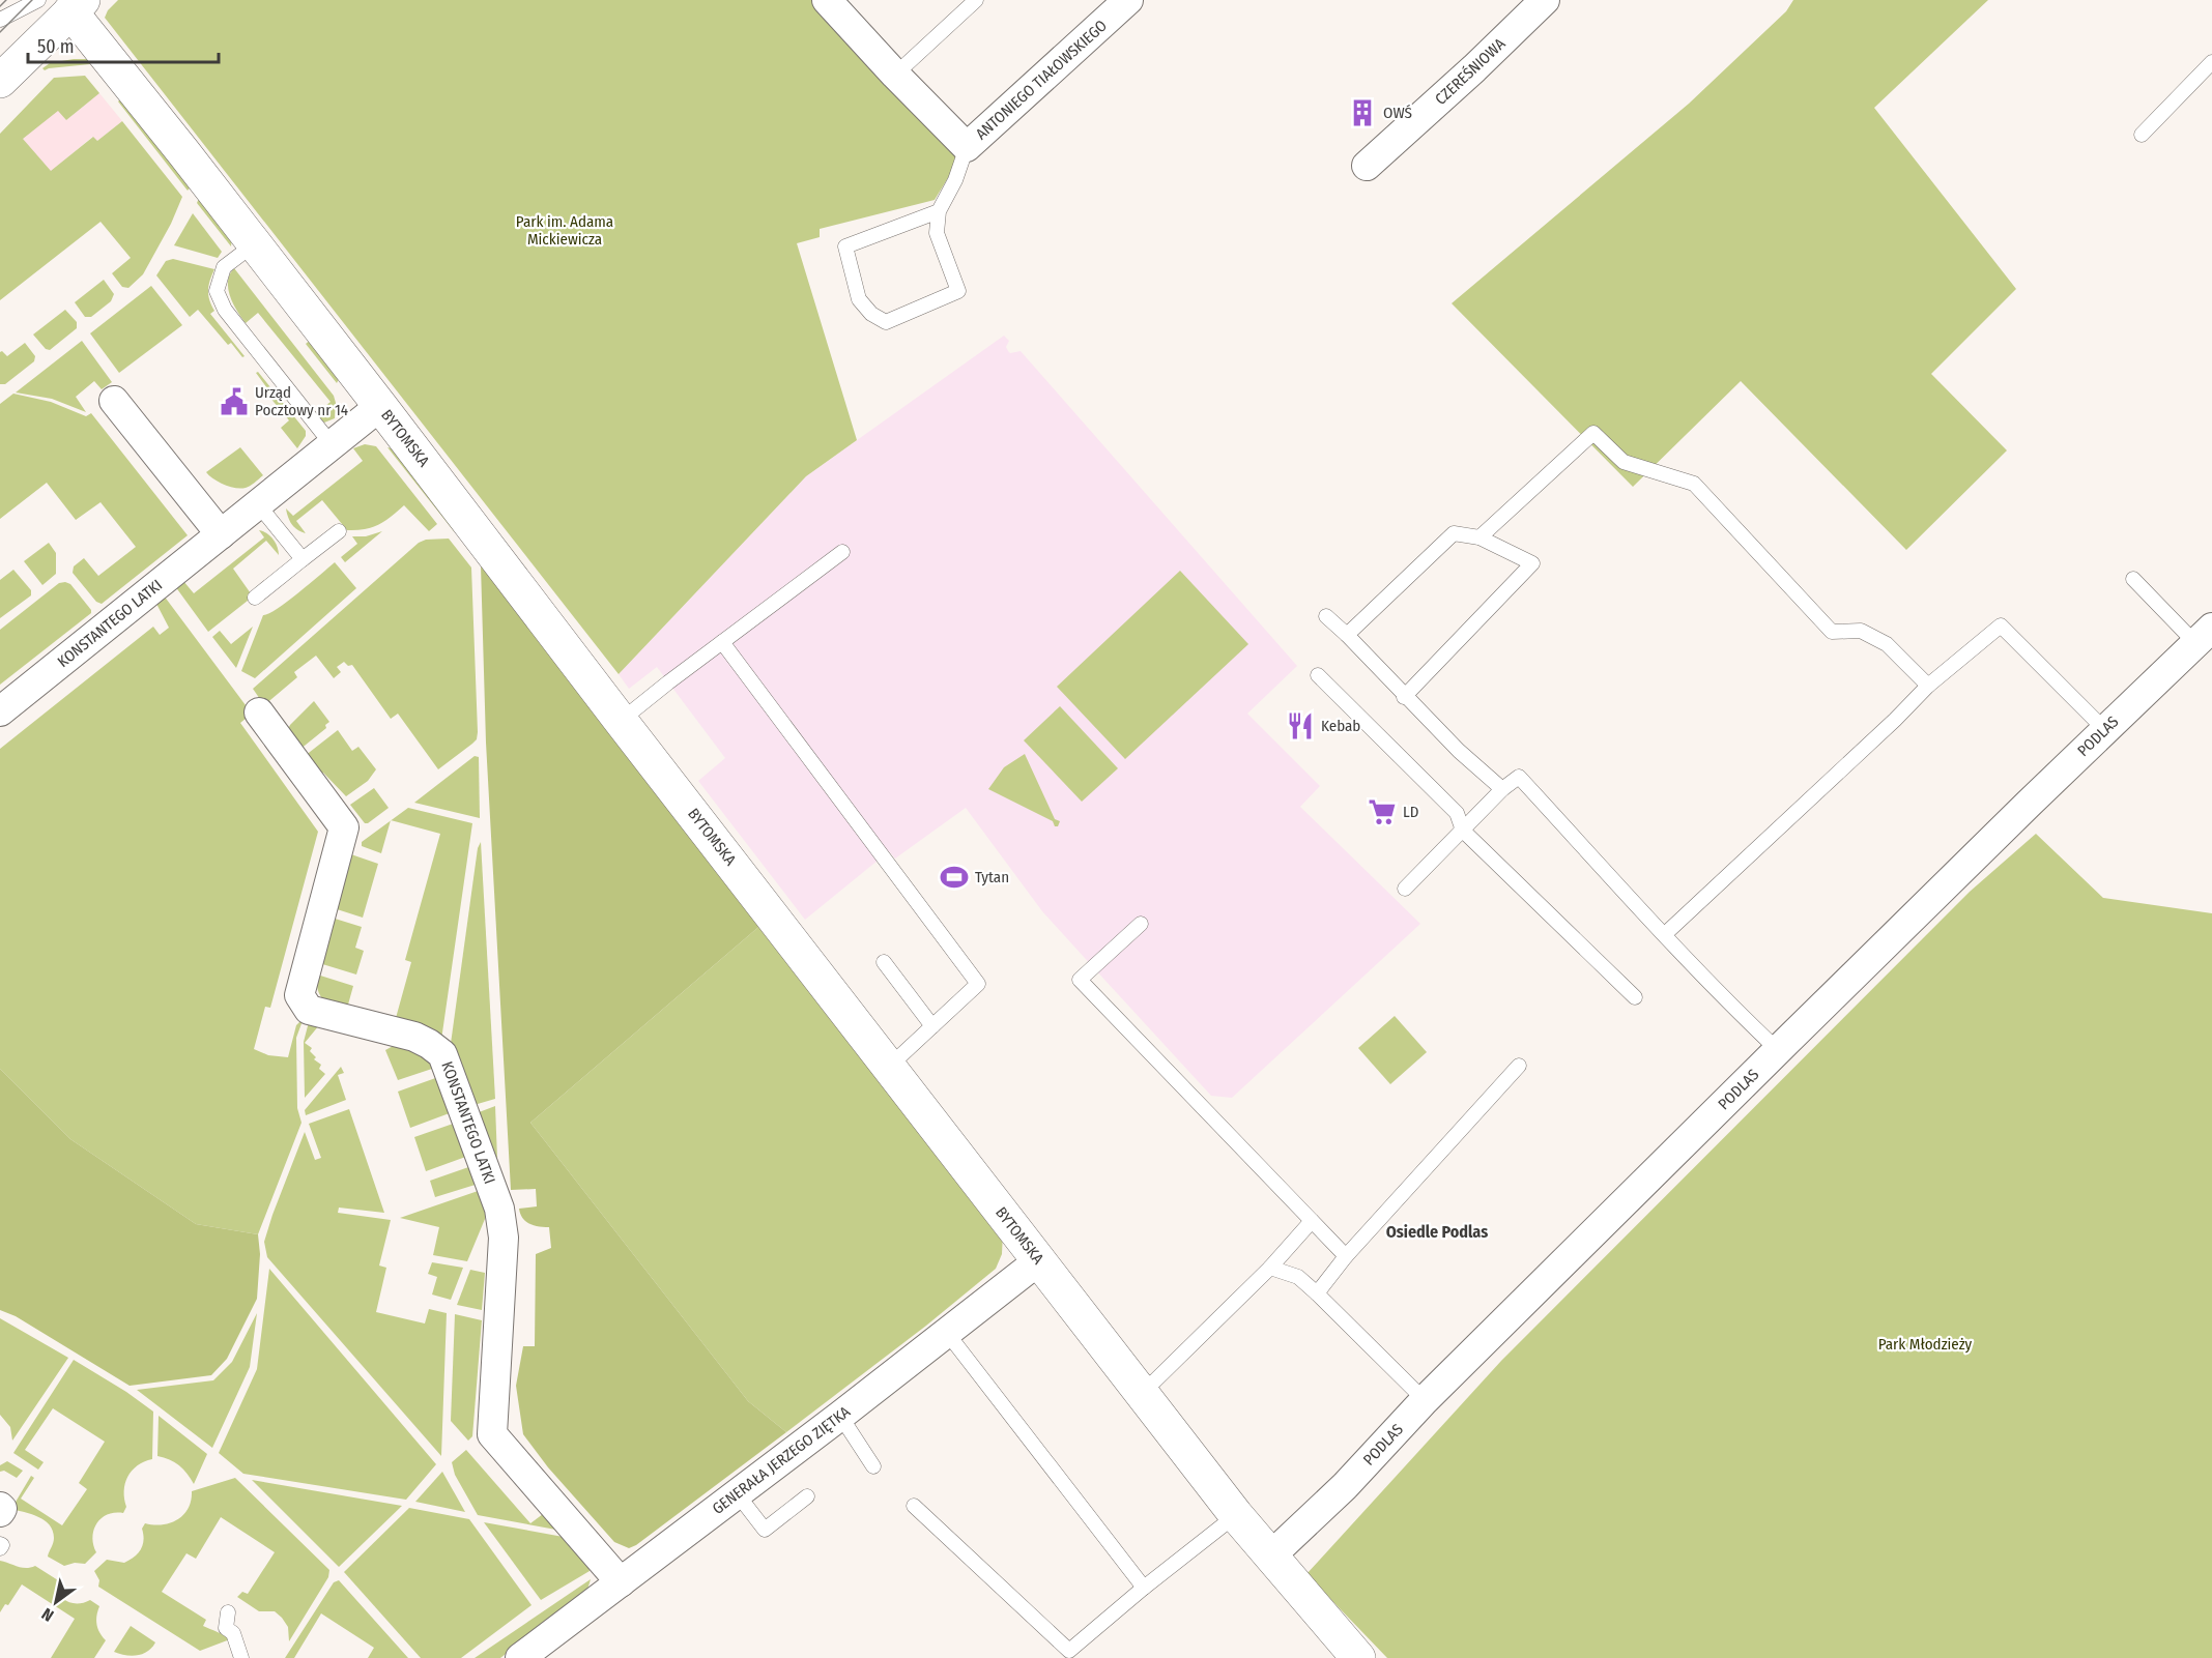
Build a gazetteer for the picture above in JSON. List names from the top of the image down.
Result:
{
  "streets": {
    "street": [
      "CZEREŚNIOWA",
      "ANTONIEGO TIAŁOWSKIEGO",
      "BYTOMSKA",
      "KONSTANTEGO LATKI",
      "PODLAS",
      "GENERAŁA JERZEGO ZIĘTKA"
    ]
  },
  "crossings": [
    ["BYTOMSKA", "KONSTANTEGO LATKI"],
    ["BYTOMSKA", "PODLAS"],
    ["BYTOMSKA", "GENERAŁA JERZEGO ZIĘTKA"],
    ["KONSTANTEGO LATKI", "GENERAŁA JERZEGO ZIĘTKA"]
  ],
  "districts": ["Osiedle Podlas"],
  "parks": ["Park im. Adama Mickiewicza", "Park Młodzieży"],
  "places": {
    "building": ["OWŚ"],
    "public building": ["Urząd Pocztowy nr 14"],
    "restaurant": ["Kebab"],
    "supermarket": ["LD"],
    "sports": ["Tytan"]
  },
  "scale_bar": "50 m",
  "north": "bottom left"
}
